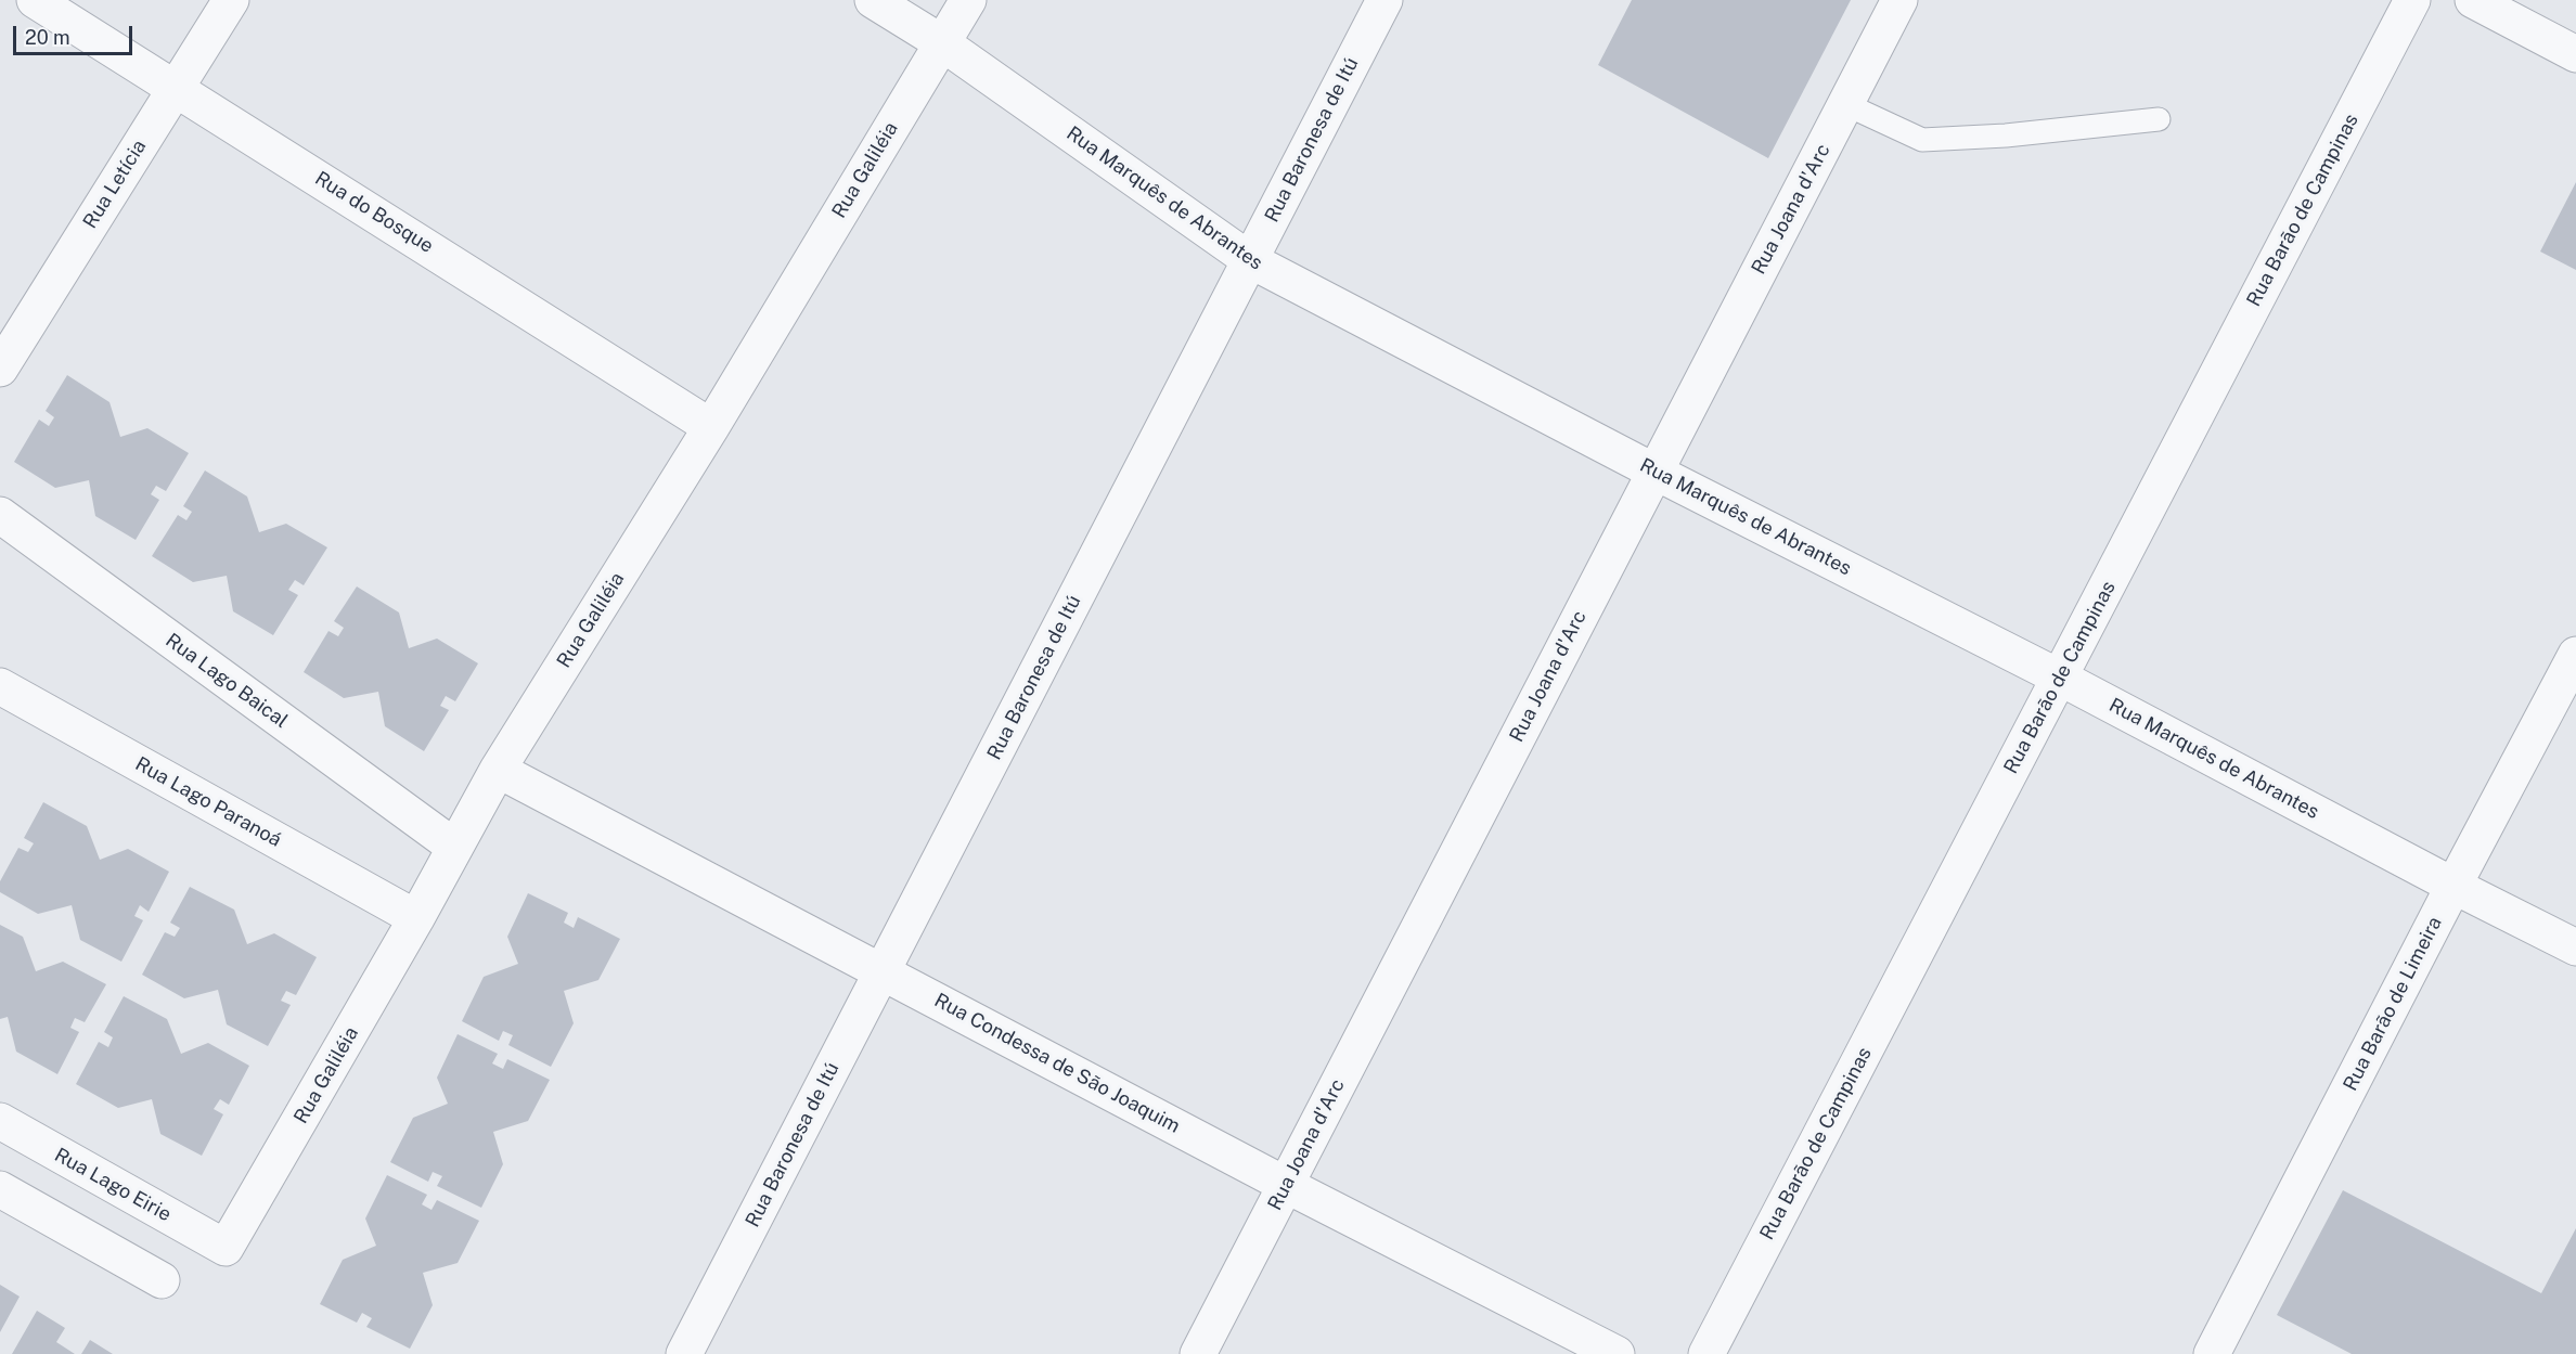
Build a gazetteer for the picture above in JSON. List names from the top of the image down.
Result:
{
  "streets": {
    "street": [
      "Rua Baronesa de Itú",
      "Rua Galiléia",
      "Rua Letícia",
      "Rua Marquês de Abrantes",
      "Rua Joana d'Arc",
      "Rua Barão de Campinas",
      "Rua do Bosque",
      "Rua Lago Baical",
      "Rua Lago Paranoá",
      "Rua Barão de Limeira",
      "Rua Condessa de São Joaquim",
      "Rua Lago Eirie"
    ]
  },
  "crossings": [
    ["Rua Baronesa de Itú", "Rua Marquês de Abrantes"],
    ["Rua Baronesa de Itú", "Rua Condessa de São Joaquim"],
    ["Rua Galiléia", "Rua Marquês de Abrantes"],
    ["Rua Galiléia", "Rua do Bosque"],
    ["Rua Galiléia", "Rua Lago Baical"],
    ["Rua Galiléia", "Rua Lago Paranoá"],
    ["Rua Galiléia", "Rua Condessa de São Joaquim"],
    ["Rua Galiléia", "Rua Lago Eirie"],
    ["Rua Letícia", "Rua do Bosque"],
    ["Rua Marquês de Abrantes", "Rua Joana d'Arc"],
    ["Rua Marquês de Abrantes", "Rua Barão de Campinas"],
    ["Rua Marquês de Abrantes", "Rua Barão de Limeira"],
    ["Rua Joana d'Arc", "Rua Condessa de São Joaquim"]
  ],
  "scale_bar": "20 m"
}
